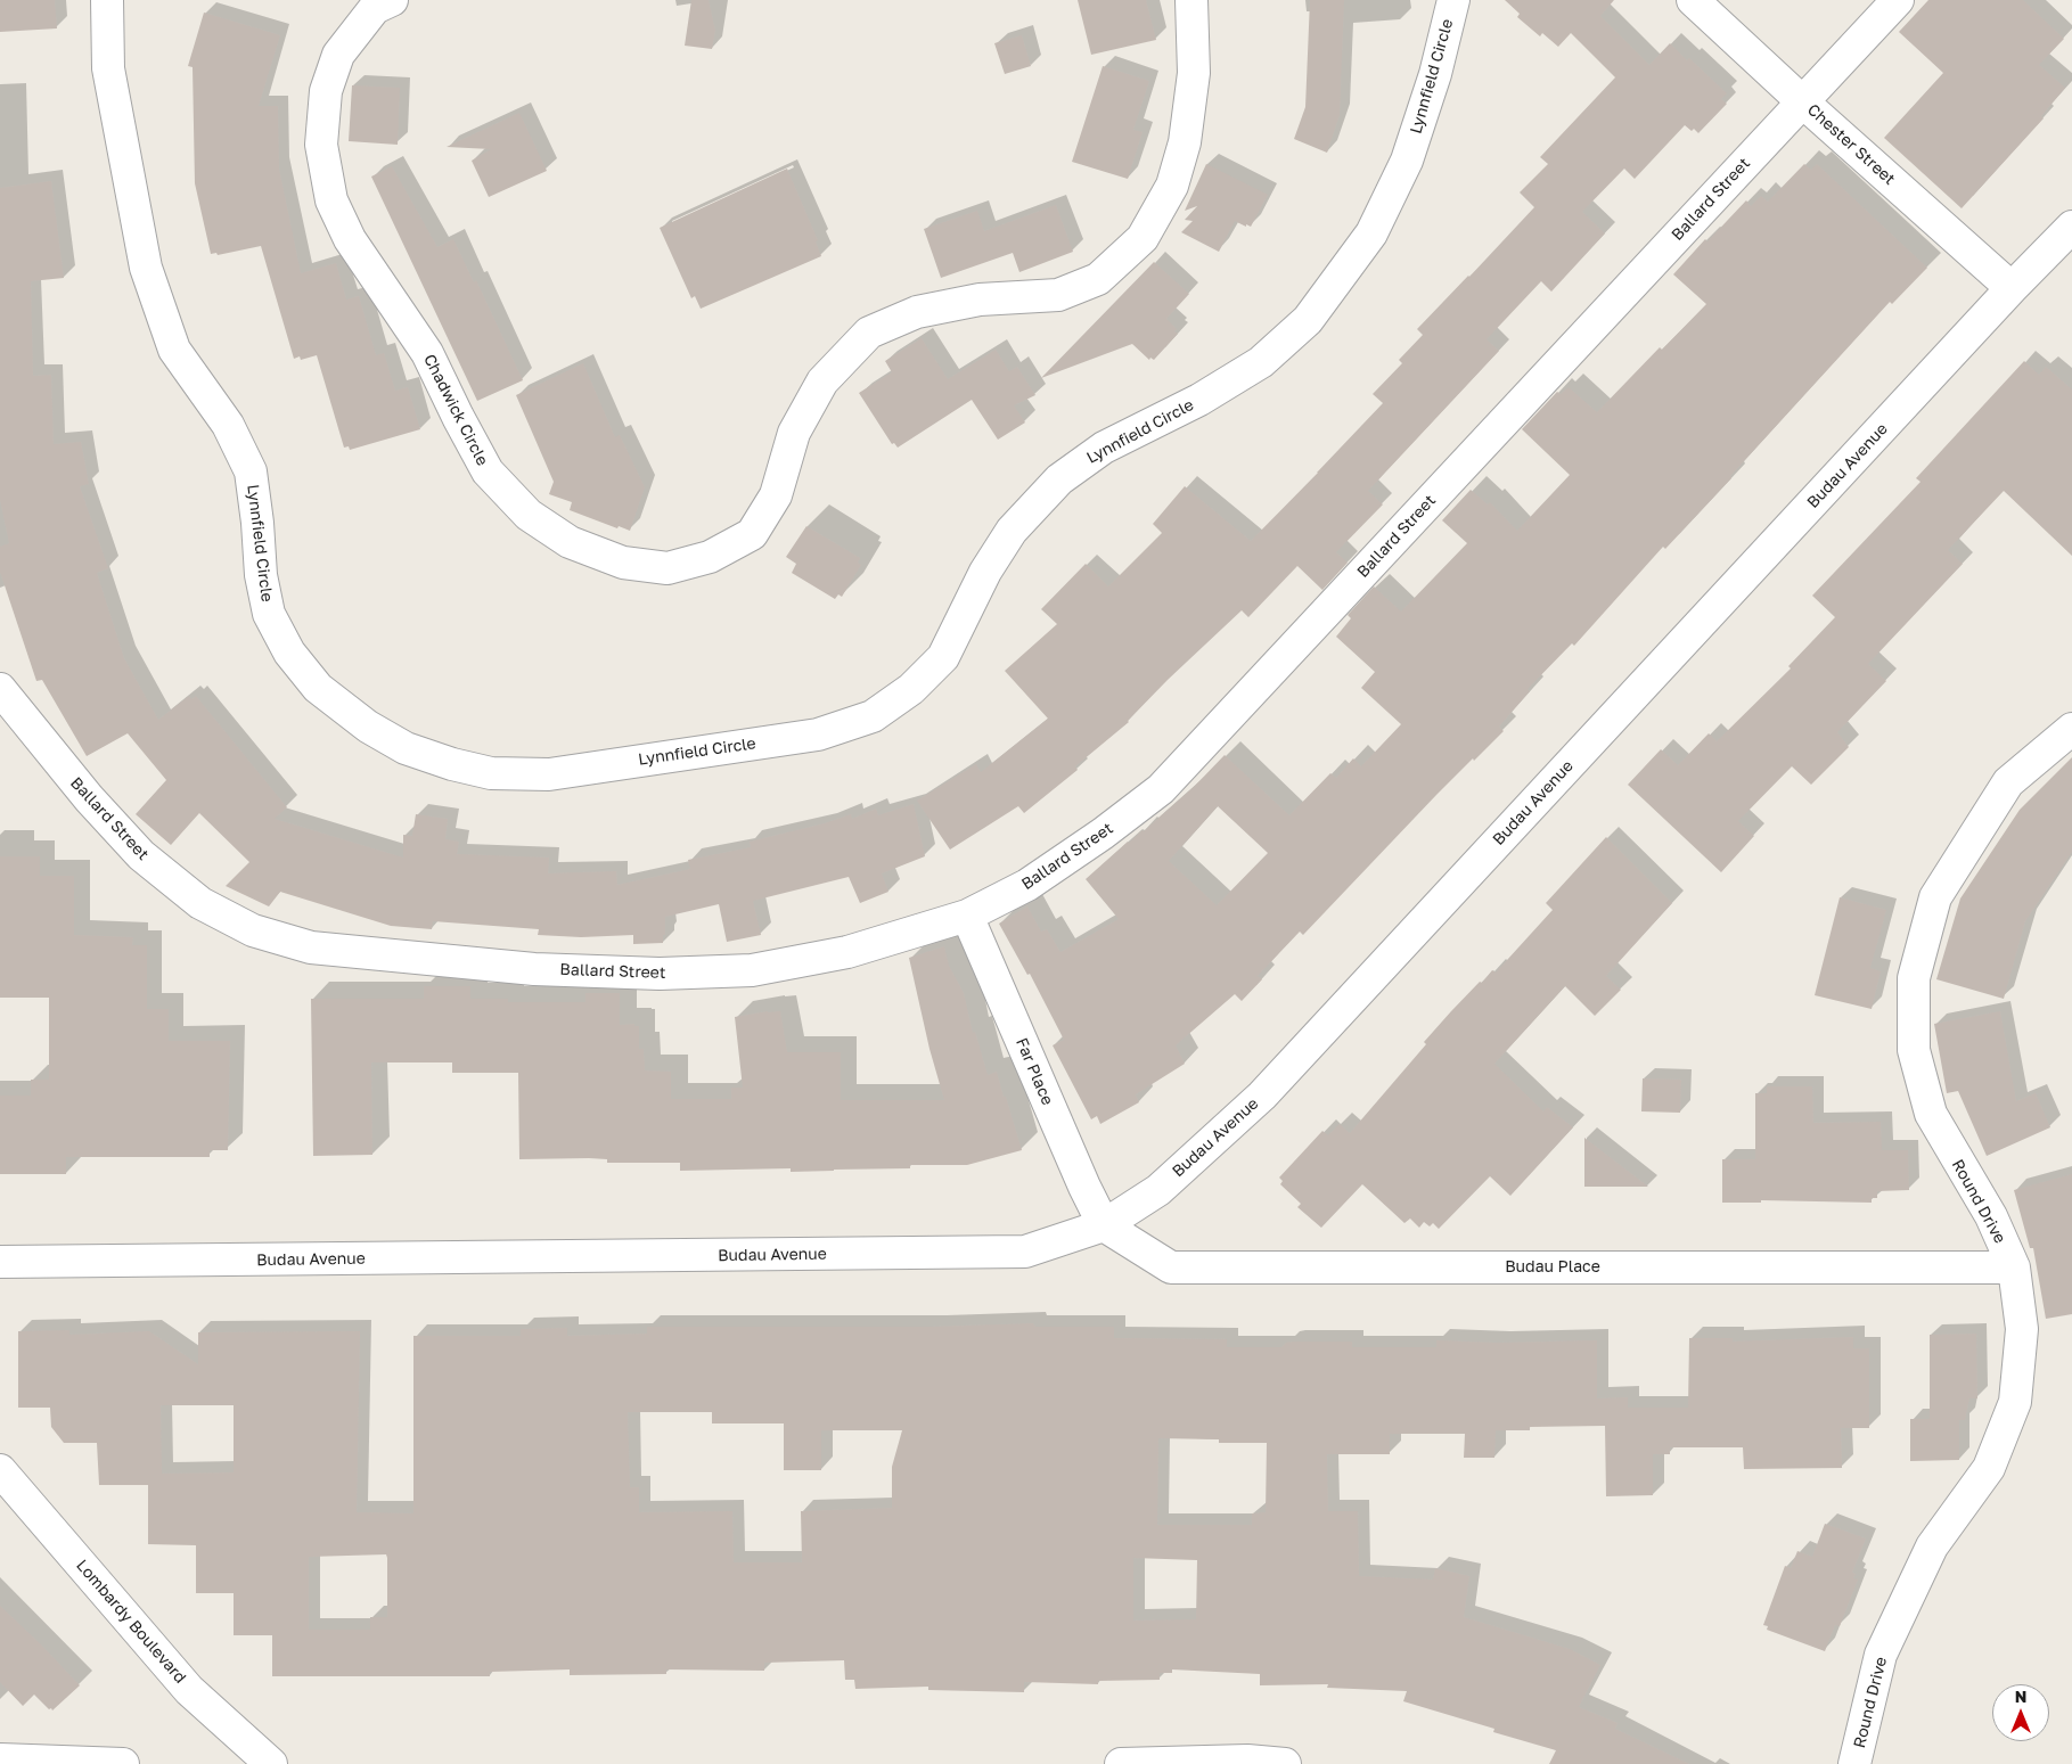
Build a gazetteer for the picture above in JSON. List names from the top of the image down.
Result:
{
  "streets": {
    "street": [
      "Lynnfield Circle",
      "Chester Street",
      "Ballard Street",
      "Chadwick Circle",
      "Budau Avenue",
      "Far Place",
      "Round Drive",
      "Budau Place",
      "Lombardy Boulevard"
    ]
  },
  "crossings": [
    ["Chester Street", "Ballard Street"],
    ["Chester Street", "Budau Avenue"],
    ["Ballard Street", "Far Place"],
    ["Budau Avenue", "Far Place"],
    ["Budau Avenue", "Budau Place"],
    ["Far Place", "Budau Place"],
    ["Round Drive", "Budau Place"]
  ],
  "north": "top"
}
